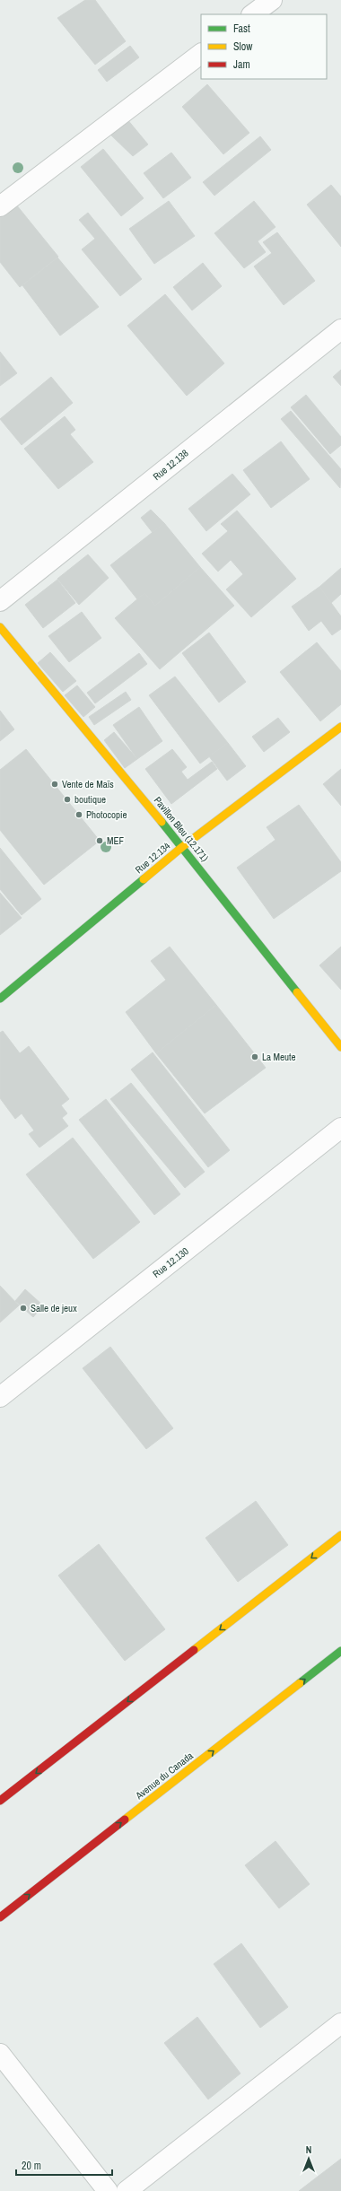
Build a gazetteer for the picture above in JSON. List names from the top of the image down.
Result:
{
  "streets": {
    "street": [
      "Rue 12.138",
      "Pavillon Bleu (12.171)",
      "Rue 12.134",
      "Rue 12.130",
      "Avenue du Canada"
    ]
  },
  "crossings": [
    ["Pavillon Bleu (12.171)", "Rue 12.134"]
  ],
  "one_way": ["Avenue du Canada"],
  "places": [
    "Vente de Maïs",
    "boutique",
    "Photocopie",
    "MEF",
    "La Meute",
    "Salle de jeux"
  ],
  "legend": ["Fast", "Slow", "Jam"],
  "scale_bar": "20 m",
  "north": "top"
}
